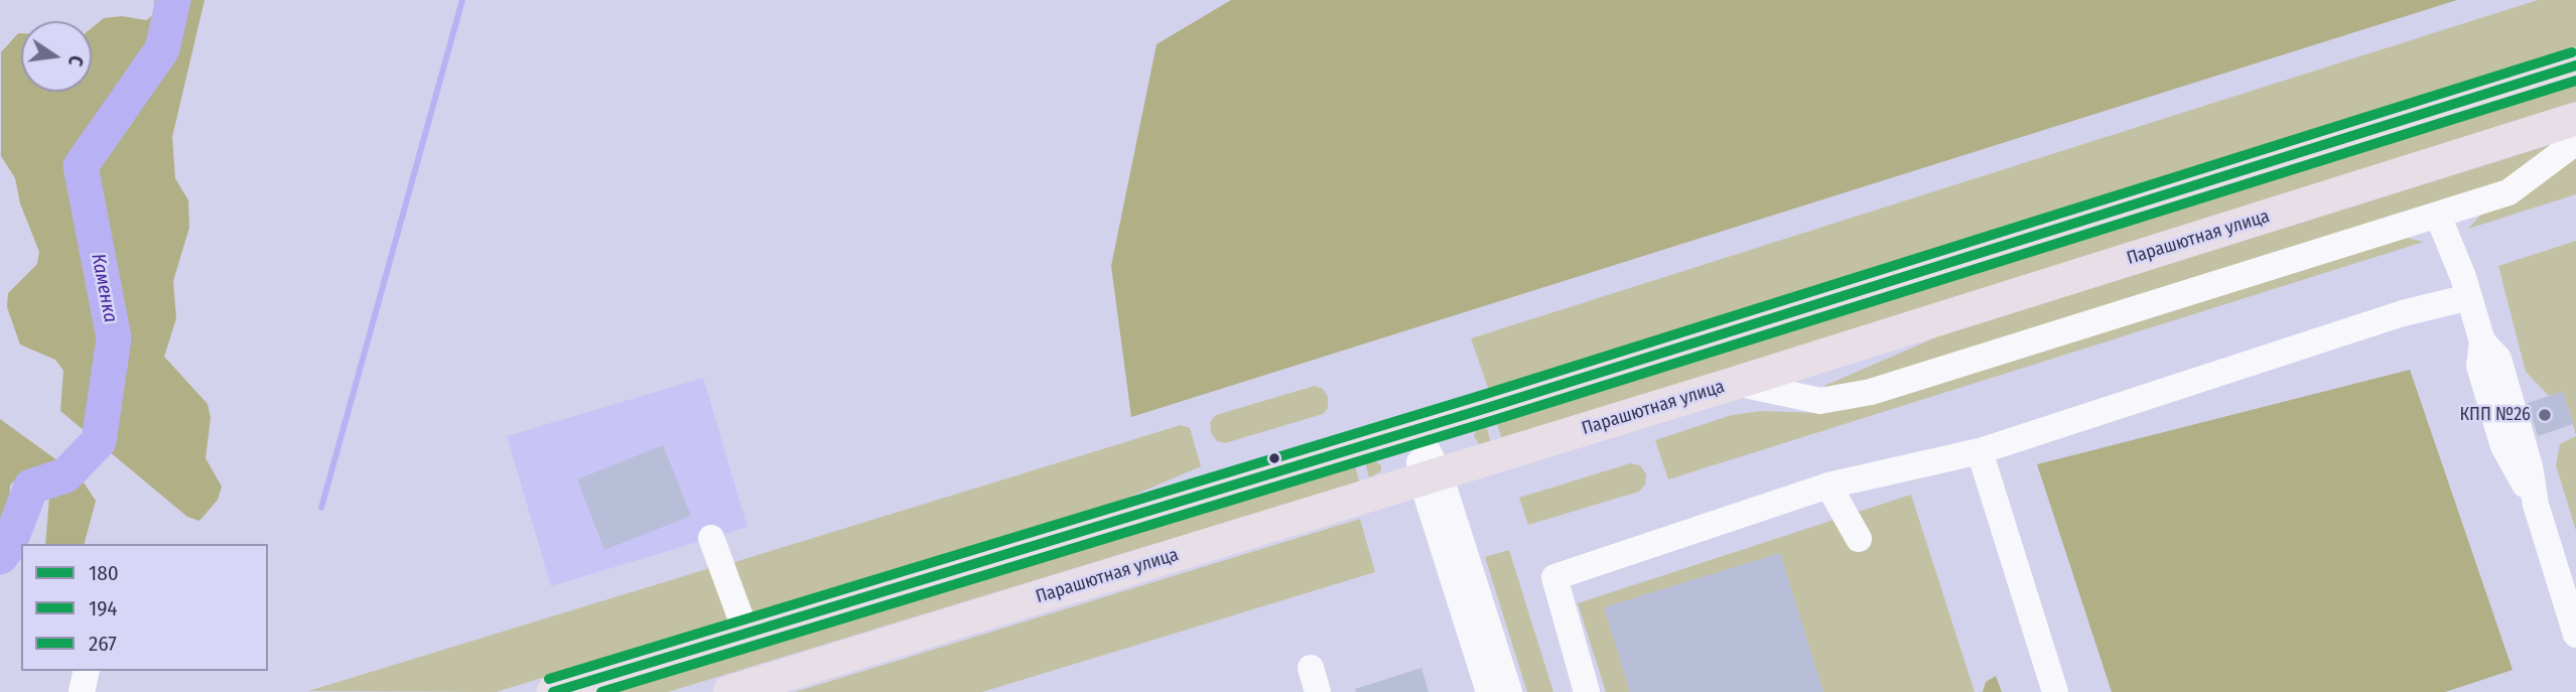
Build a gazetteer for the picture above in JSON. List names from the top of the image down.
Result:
{
  "streets": {
    "main road": ["Парашютная улица"]
  },
  "water": ["Каменка"],
  "places": ["КПП №26"],
  "lines": ["transit line 267", "transit line 180", "transit line 194"],
  "legend": ["180", "194", "267"],
  "north": "right"
}
